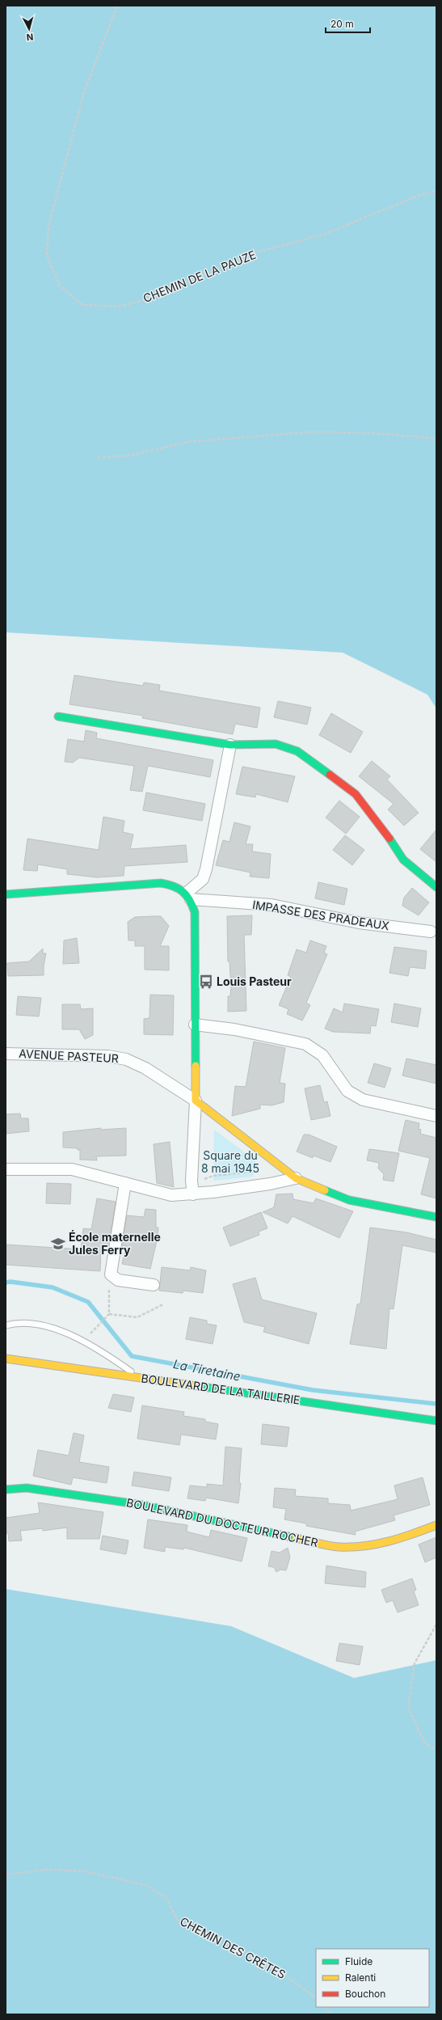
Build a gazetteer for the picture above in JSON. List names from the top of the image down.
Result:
{
  "streets": {
    "main road": ["AVENUE PASTEUR", "BOULEVARD DE LA TAILLERIE", "BOULEVARD DU DOCTEUR ROCHER"],
    "street": ["IMPASSE DES PRADEAUX"],
    "path": ["CHEMIN DE LA PAUZE", "CHEMIN DES CRÊTES"]
  },
  "water": ["La Tiretaine"],
  "parks": ["Square du 8 mai 1945"],
  "places": {
    "bus stop": ["Louis Pasteur"],
    "school or university": ["École maternelle Jules Ferry"]
  },
  "legend": ["Fluide", "Ralenti", "Bouchon"],
  "scale_bar": "20 m",
  "north": "bottom"
}
